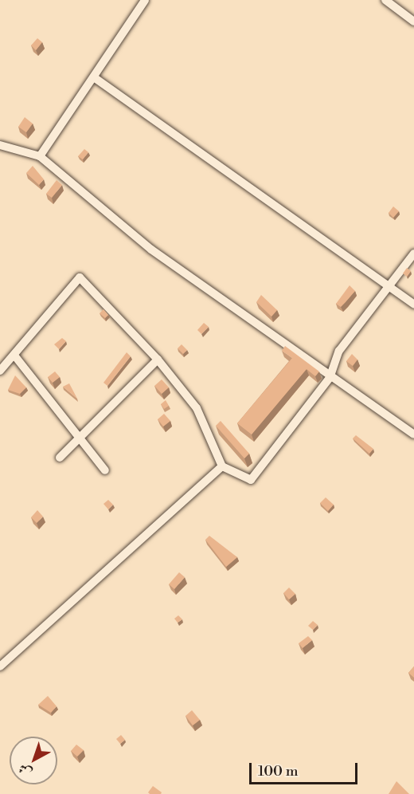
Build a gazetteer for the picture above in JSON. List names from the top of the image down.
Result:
{
  "scale_bar": "100 m",
  "north": "bottom left"
}
